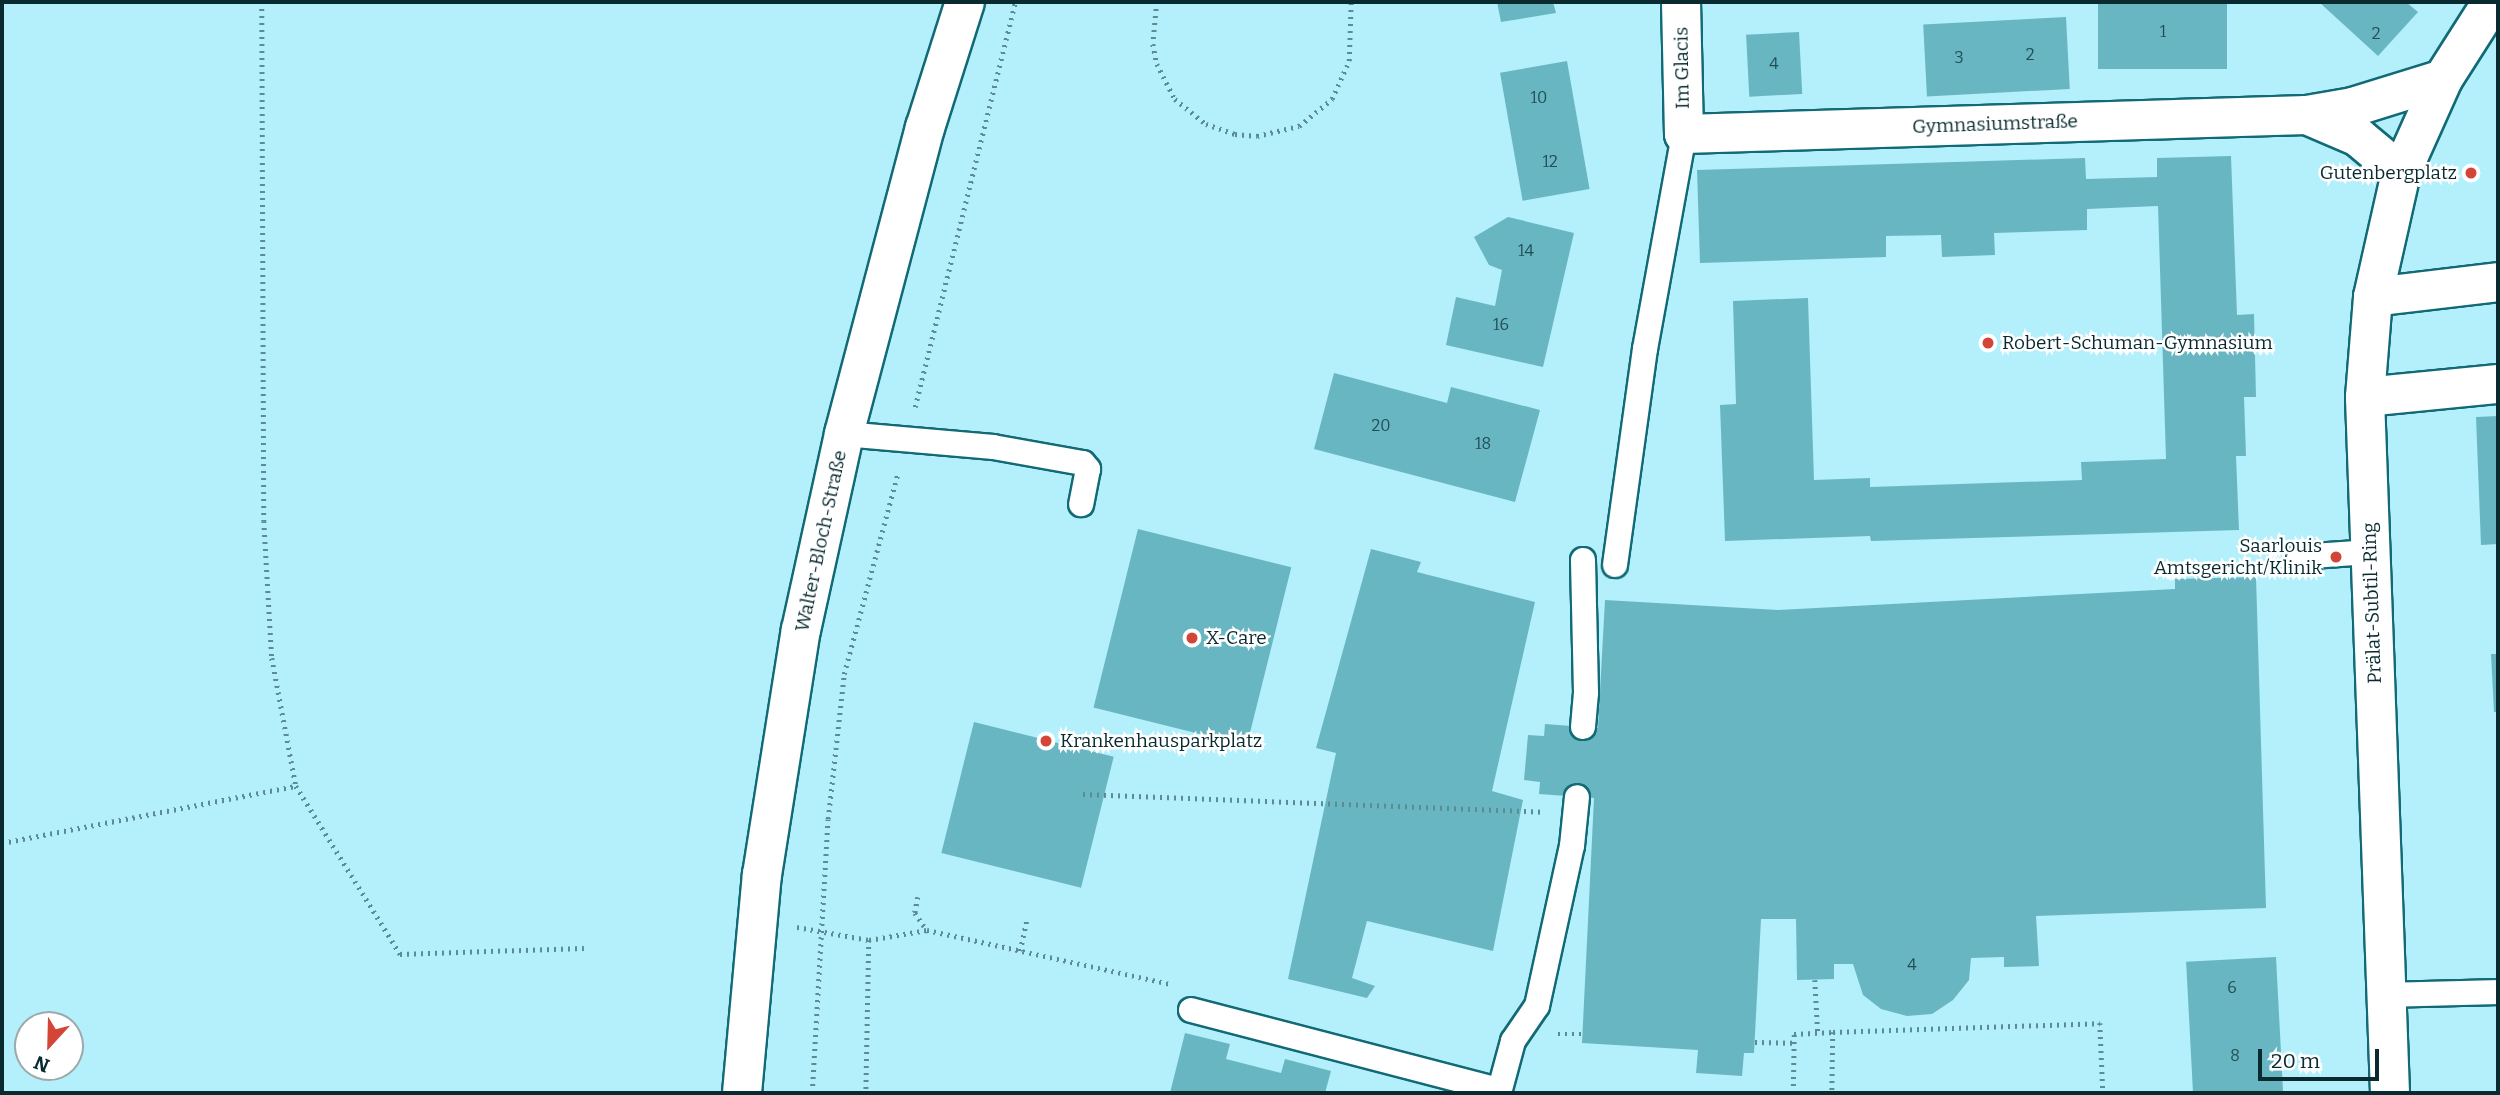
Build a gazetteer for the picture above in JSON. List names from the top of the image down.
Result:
{
  "streets": {
    "street": [
      "Im Glacis",
      "Gymnasiumstraße",
      "Walter-Bloch-Straße",
      "Prälat-Subtil-Ring"
    ]
  },
  "crossings": [
    ["Im Glacis", "Gymnasiumstraße"],
    ["Gymnasiumstraße", "Prälat-Subtil-Ring"]
  ],
  "places": [
    "Gutenbergplatz",
    "Robert-Schuman-Gymnasium",
    "Saarlouis Amtsgericht/Klinik",
    "X-Care",
    "Krankenhausparkplatz"
  ],
  "house_numbers": [
    "1",
    "2",
    "2",
    "3",
    "4",
    "10",
    "12",
    "14",
    "16",
    "20",
    "18",
    "4",
    "6",
    "8"
  ],
  "scale_bar": "20 m",
  "north": "bottom"
}
